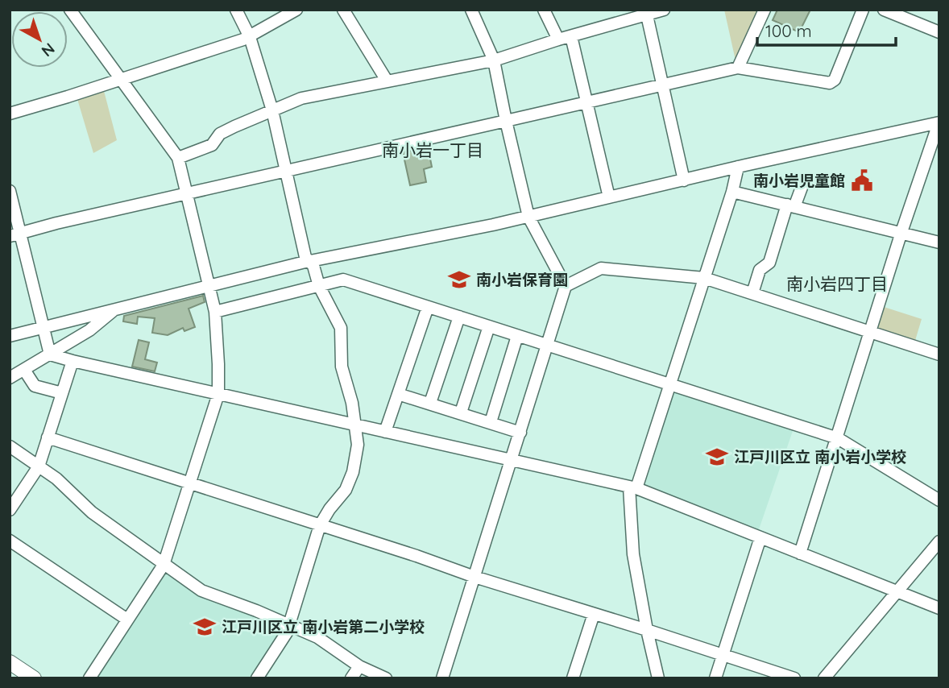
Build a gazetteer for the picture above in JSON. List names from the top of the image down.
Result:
{
  "districts": ["南小岩一丁目", "南小岩四丁目"],
  "places": {
    "public building": ["南小岩児童館"],
    "school or university": ["南小岩保育園", "江戸川区立 南小岩小学校", "江戸川区立 南小岩第二小学校"]
  },
  "scale_bar": "100 m",
  "north": "bottom right"
}
